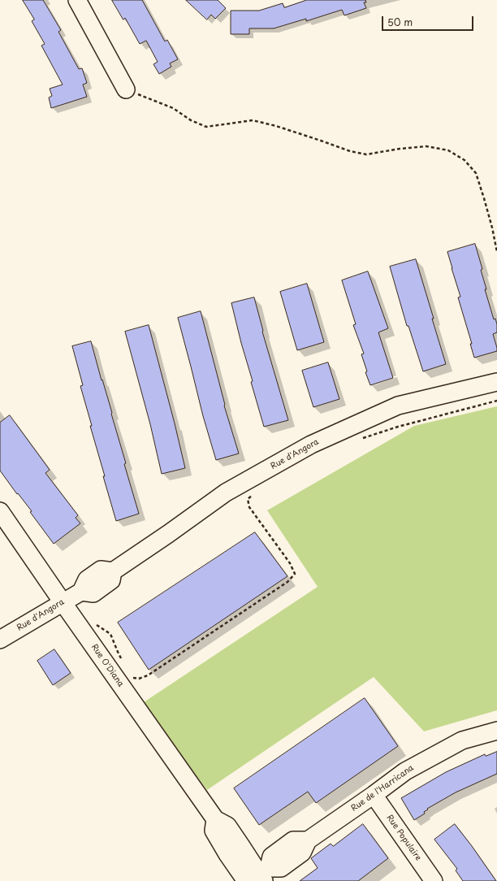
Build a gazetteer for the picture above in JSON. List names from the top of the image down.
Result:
{
  "streets": {
    "street": [
      "Rue d'Angora",
      "Rue O'Diana",
      "Rue de l'Harricana",
      "Rue Populaire"
    ]
  },
  "crossings": [
    ["Rue d'Angora", "Rue O'Diana"],
    ["Rue O'Diana", "Rue de l'Harricana"],
    ["Rue de l'Harricana", "Rue Populaire"]
  ],
  "scale_bar": "50 m"
}
